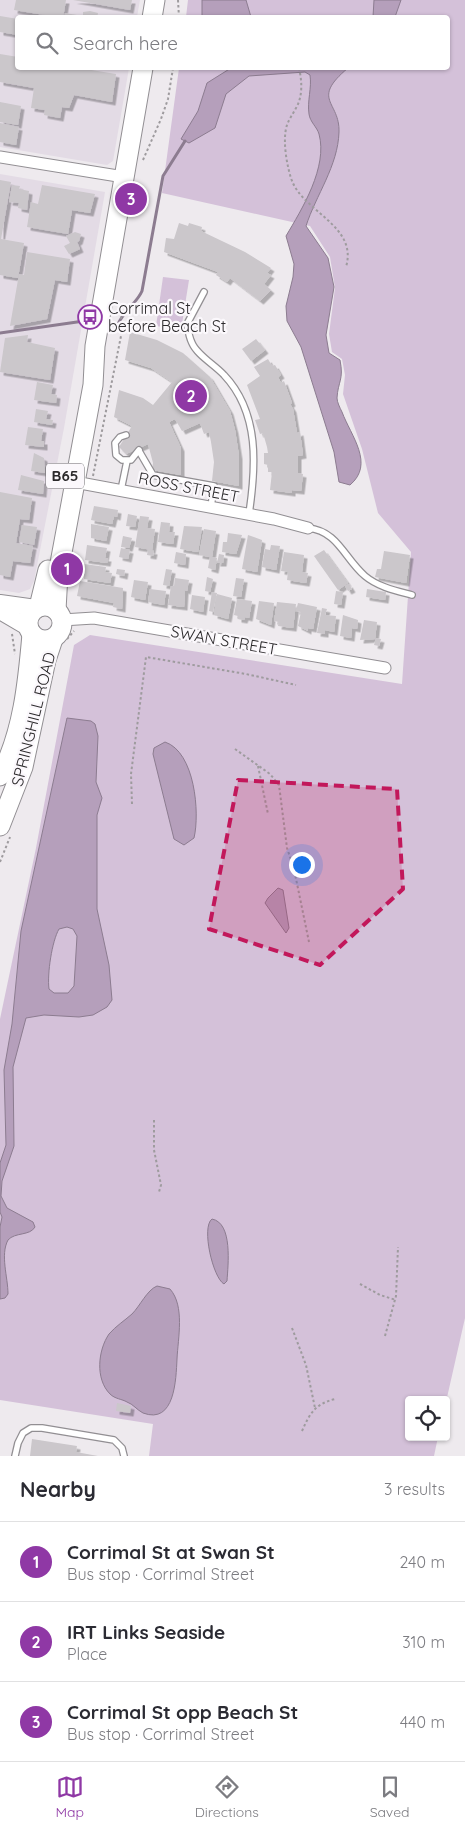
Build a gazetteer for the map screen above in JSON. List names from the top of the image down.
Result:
{
  "streets": {
    "main road": ["B65", "SPRINGHILL ROAD"],
    "street": ["ROSS STREET", "SWAN STREET"]
  },
  "crossings": [
    ["B65", "ROSS STREET"],
    ["B65", "SWAN STREET"],
    ["B65", "SPRINGHILL ROAD"]
  ],
  "places": {
    "bus stop": ["Corrimal St before Beach St"]
  },
  "page": {
    "search": "Search here",
    "pins": ["3", "2", "1"],
    "heading": ["Nearby", "3 results"],
    "list": [
      {
        "mark": "1",
        "name": "Corrimal St at Swan St",
        "note": "Bus stop · Corrimal Street",
        "value": "240 m"
      },
      {
        "mark": "2",
        "name": "IRT Links Seaside",
        "note": "Place",
        "value": "310 m"
      },
      {
        "mark": "3",
        "name": "Corrimal St opp Beach St",
        "note": "Bus stop · Corrimal Street",
        "value": "440 m"
      }
    ],
    "nav": ["Map", "Directions", "Saved"]
  }
}
